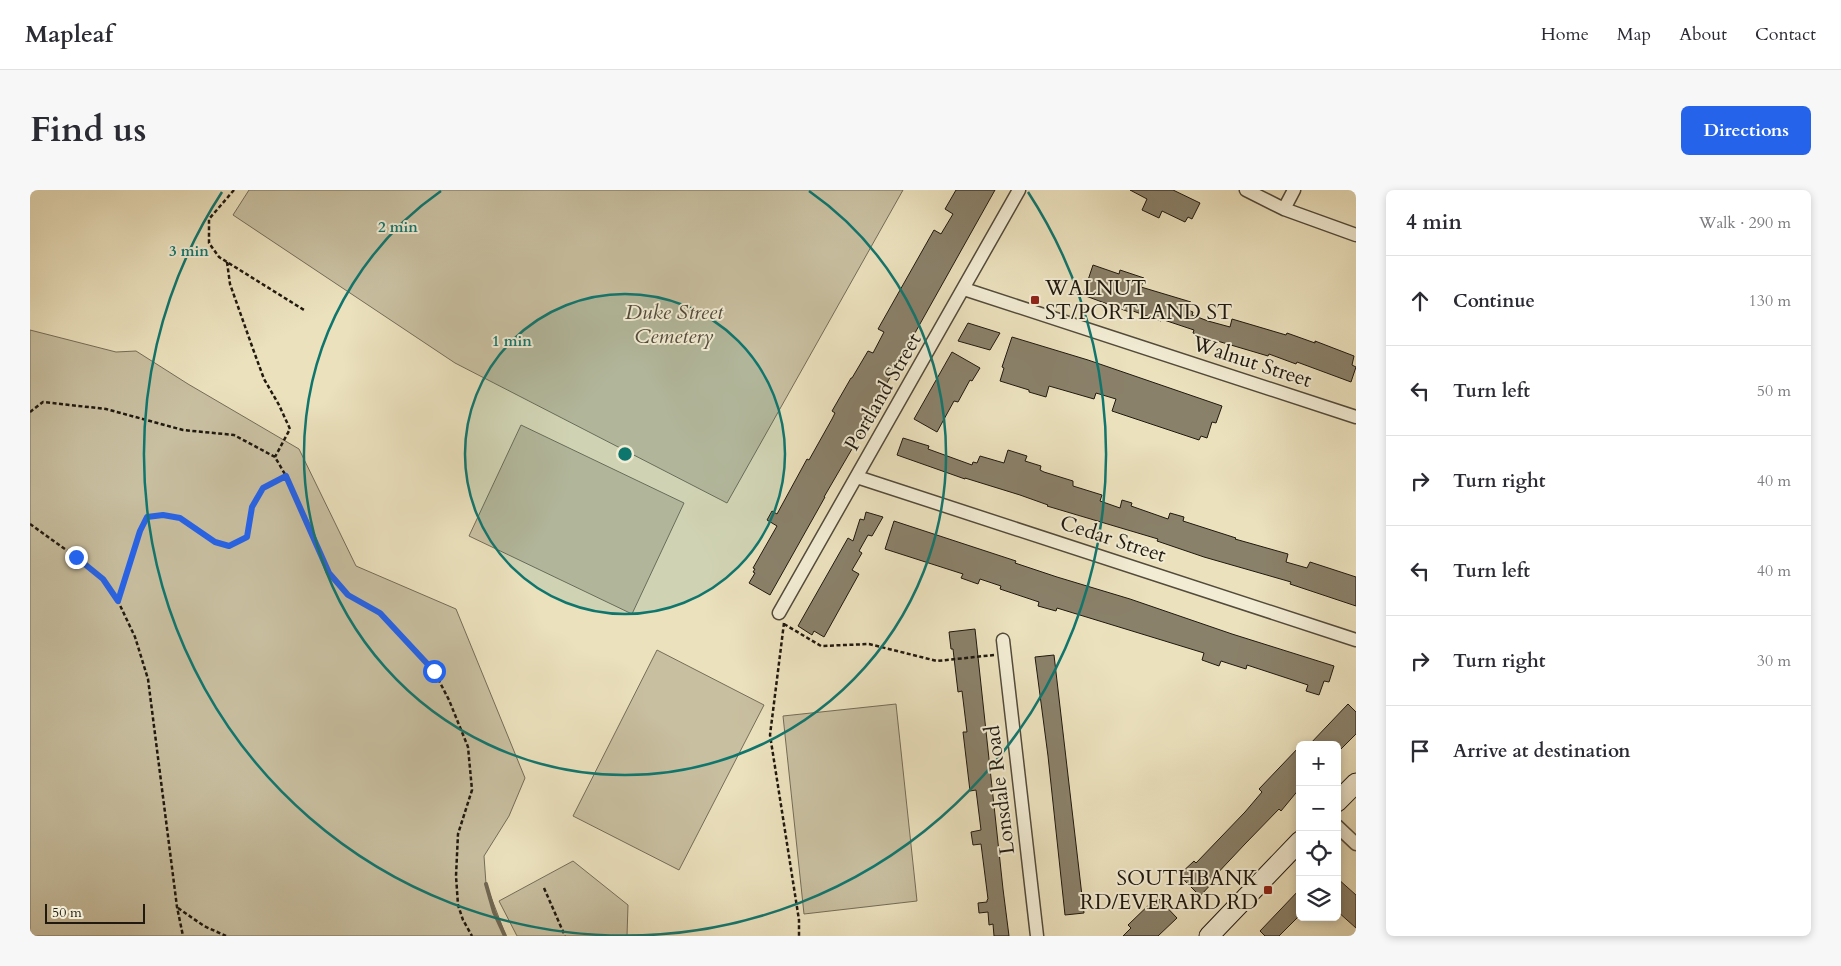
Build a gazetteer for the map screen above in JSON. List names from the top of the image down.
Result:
{
  "streets": {
    "street": [
      "Walnut Street",
      "Portland Street",
      "Cedar Street",
      "Lonsdale Road"
    ]
  },
  "crossings": [
    ["Walnut Street", "Portland Street"],
    ["Portland Street", "Cedar Street"]
  ],
  "parks": ["Duke Street Cemetery"],
  "places": {
    "transit": ["WALNUT ST/PORTLAND ST", "SOUTHBANK RD/EVERARD RD"]
  },
  "scale_bar": "50 m",
  "page": {
    "header": "Mapleaf",
    "nav": [
      "Home",
      "Map",
      "About",
      "Contact"
    ],
    "title": "Find us",
    "buttons": "Directions",
    "heading": ["4 min", "Walk · 290 m"],
    "list": [
      ["Continue", "130 m"],
      ["Turn left", "50 m"],
      ["Turn right", "40 m"],
      ["Turn left", "40 m"],
      ["Turn right", "30 m"],
      "Arrive at destination"
    ],
    "map_buttons": ["+", "−"],
    "scale": "50 m"
  },
  "rings": ["2 min", "3 min", "1 min"]
}
